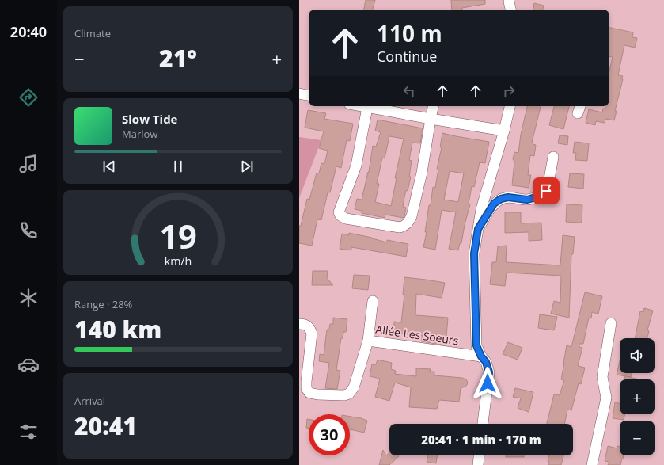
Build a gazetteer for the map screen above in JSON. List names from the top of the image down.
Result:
{
  "streets": {
    "street": ["Allée Les Soeurs"]
  },
  "page": {
    "tabs": "20:40",
    "tile": [
      "Climate",
      ["Range · 28%", "140 km"],
      ["Arrival", "20:41"]
    ],
    "turn": ["110 m", "Continue"],
    "heat": ["−", "21°", "+"],
    "song": ["Slow Tide", "Marlow"],
    "map_buttons": ["+", "−"],
    "limit": "30",
    "trip": "20:41 · 1 min · 170 m",
    "gauge": ["19", "km/h"]
  }
}
